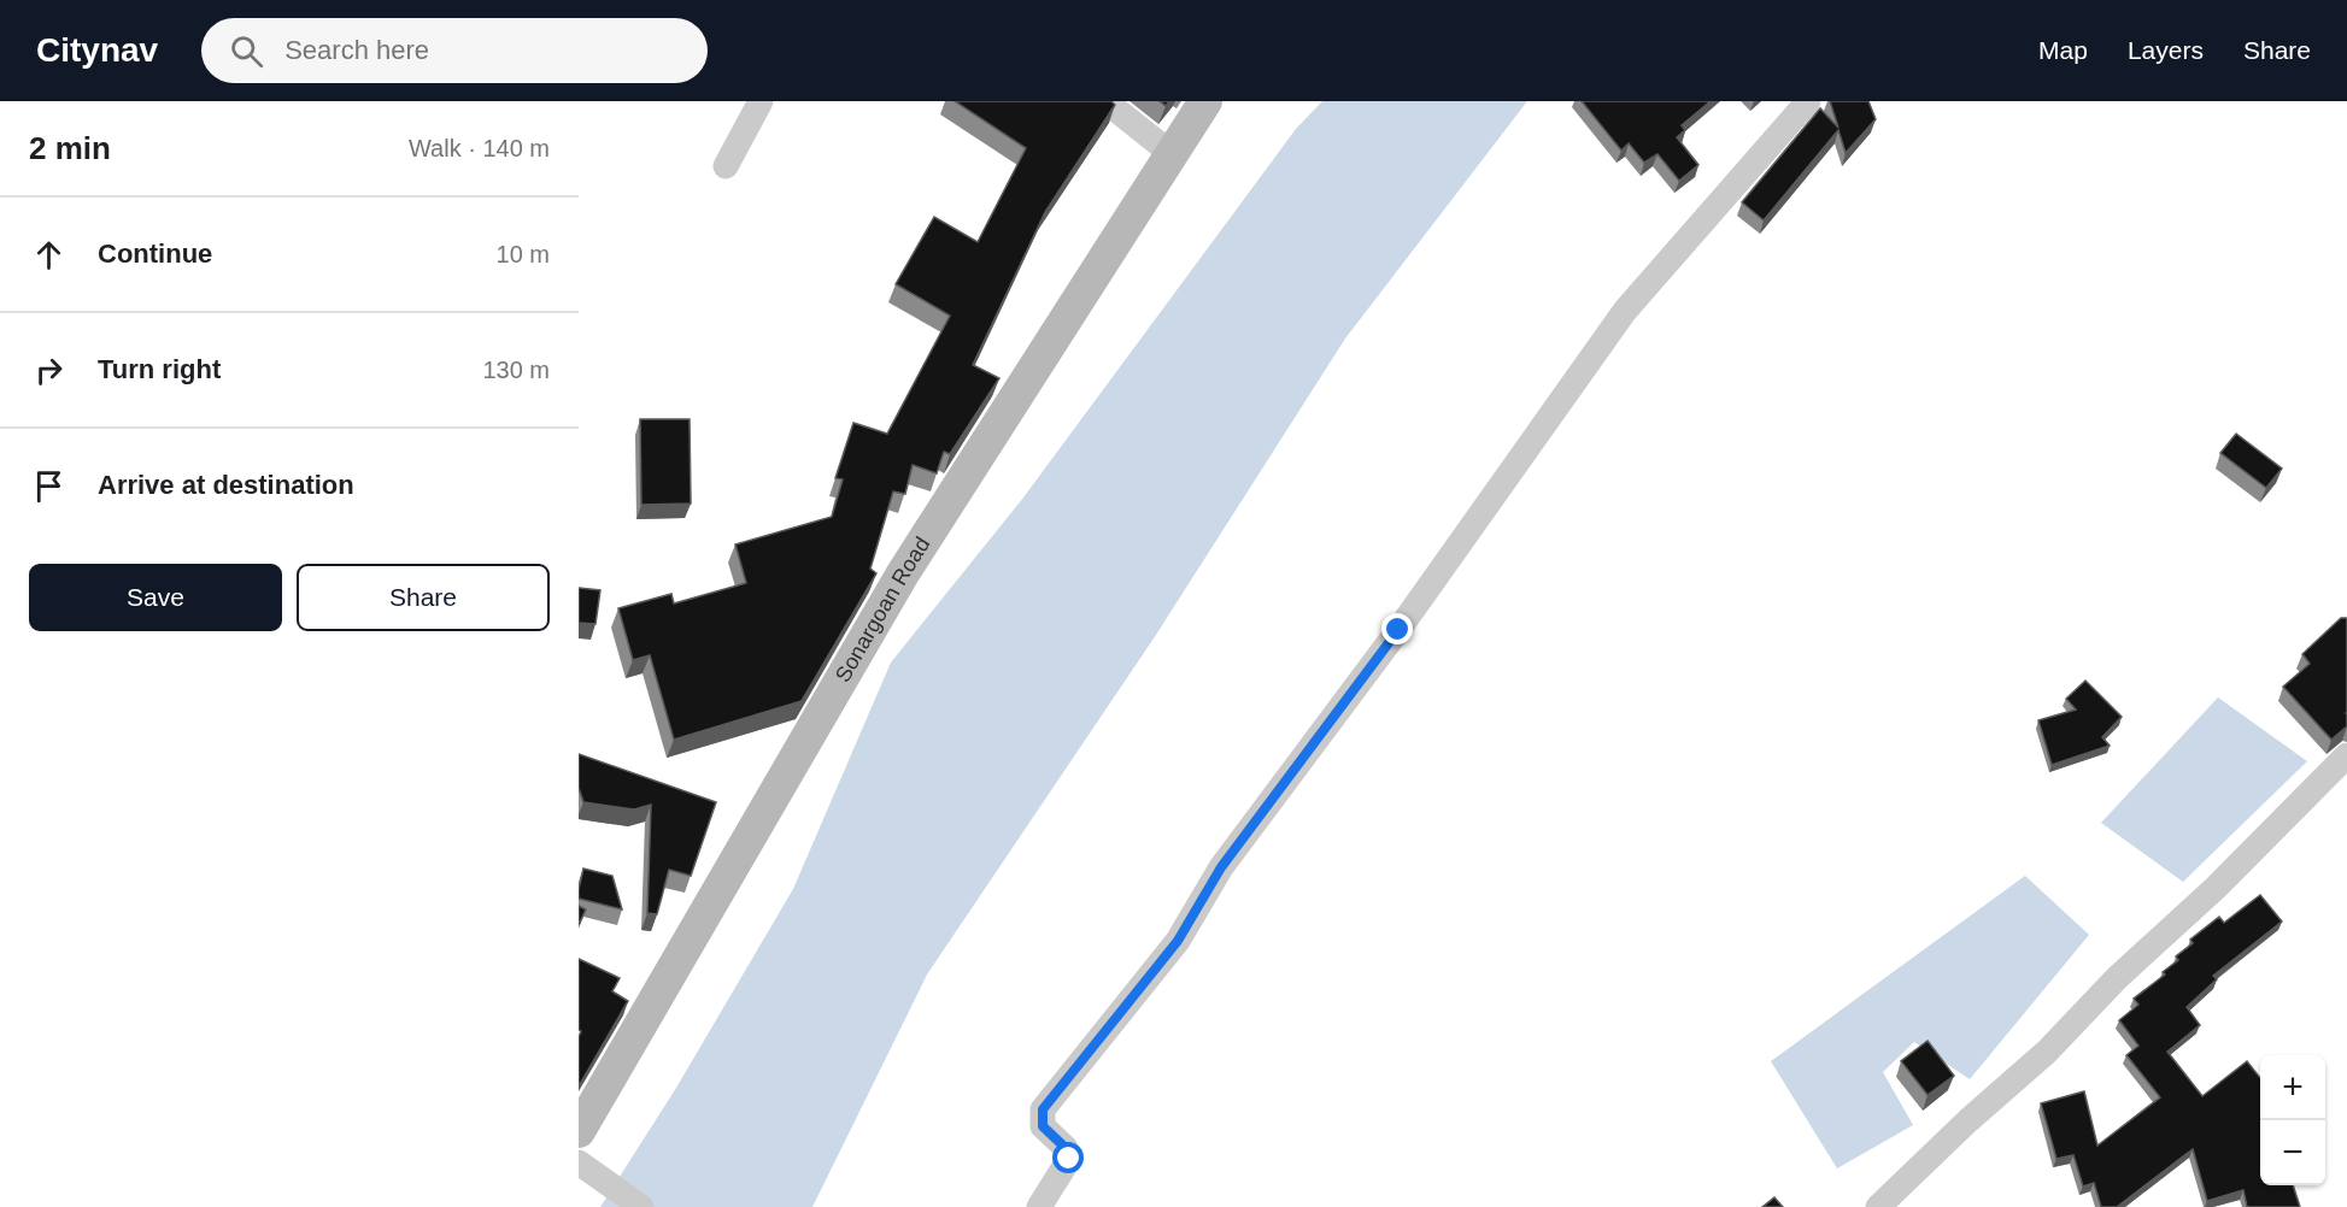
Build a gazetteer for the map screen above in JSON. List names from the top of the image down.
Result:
{
  "streets": {
    "main road": ["Sonargoan Road"]
  },
  "page": {
    "header": "Citynav",
    "search": "Search here",
    "nav": ["Map", "Layers", "Share"],
    "heading": ["2 min", "Walk · 140 m"],
    "list": [
      ["Continue", "10 m"],
      ["Turn right", "130 m"],
      "Arrive at destination"
    ],
    "buttons": ["Save", "Share"],
    "map_buttons": ["+", "−"]
  }
}
